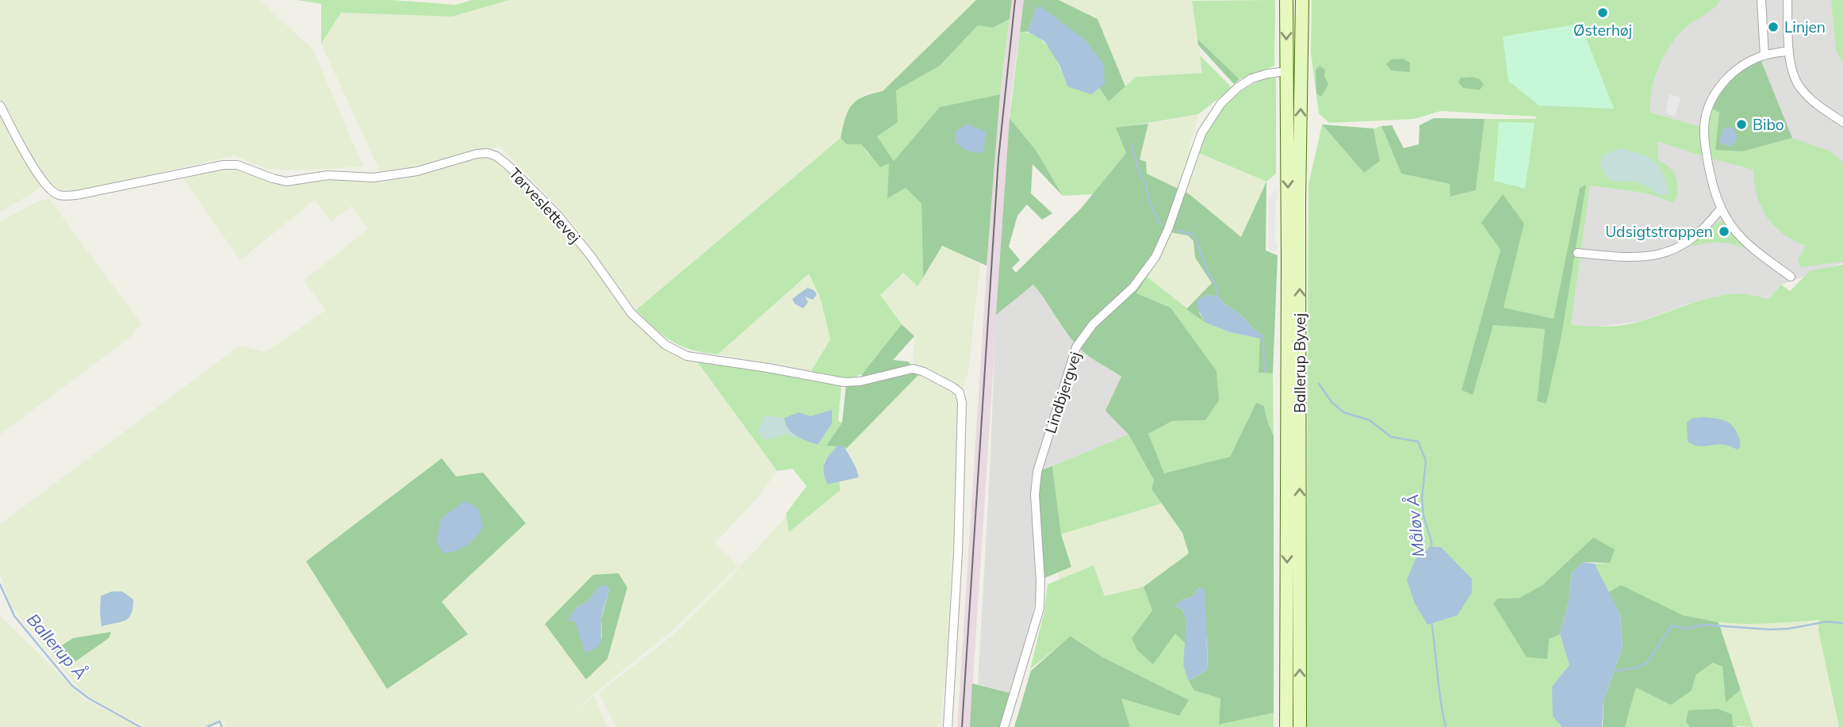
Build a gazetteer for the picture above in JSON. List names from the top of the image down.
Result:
{
  "streets": {
    "main road": ["Ballerup Byvej"],
    "street": ["Tørveslettevej", "Lindbjergvej"]
  },
  "crossings": [
    ["Ballerup Byvej", "Lindbjergvej"]
  ],
  "water": ["Måløv Å", "Ballerup Å"],
  "places": [
    "Østerhøj",
    "Linjen",
    "Bibo",
    "Udsigtstrappen"
  ]
}
